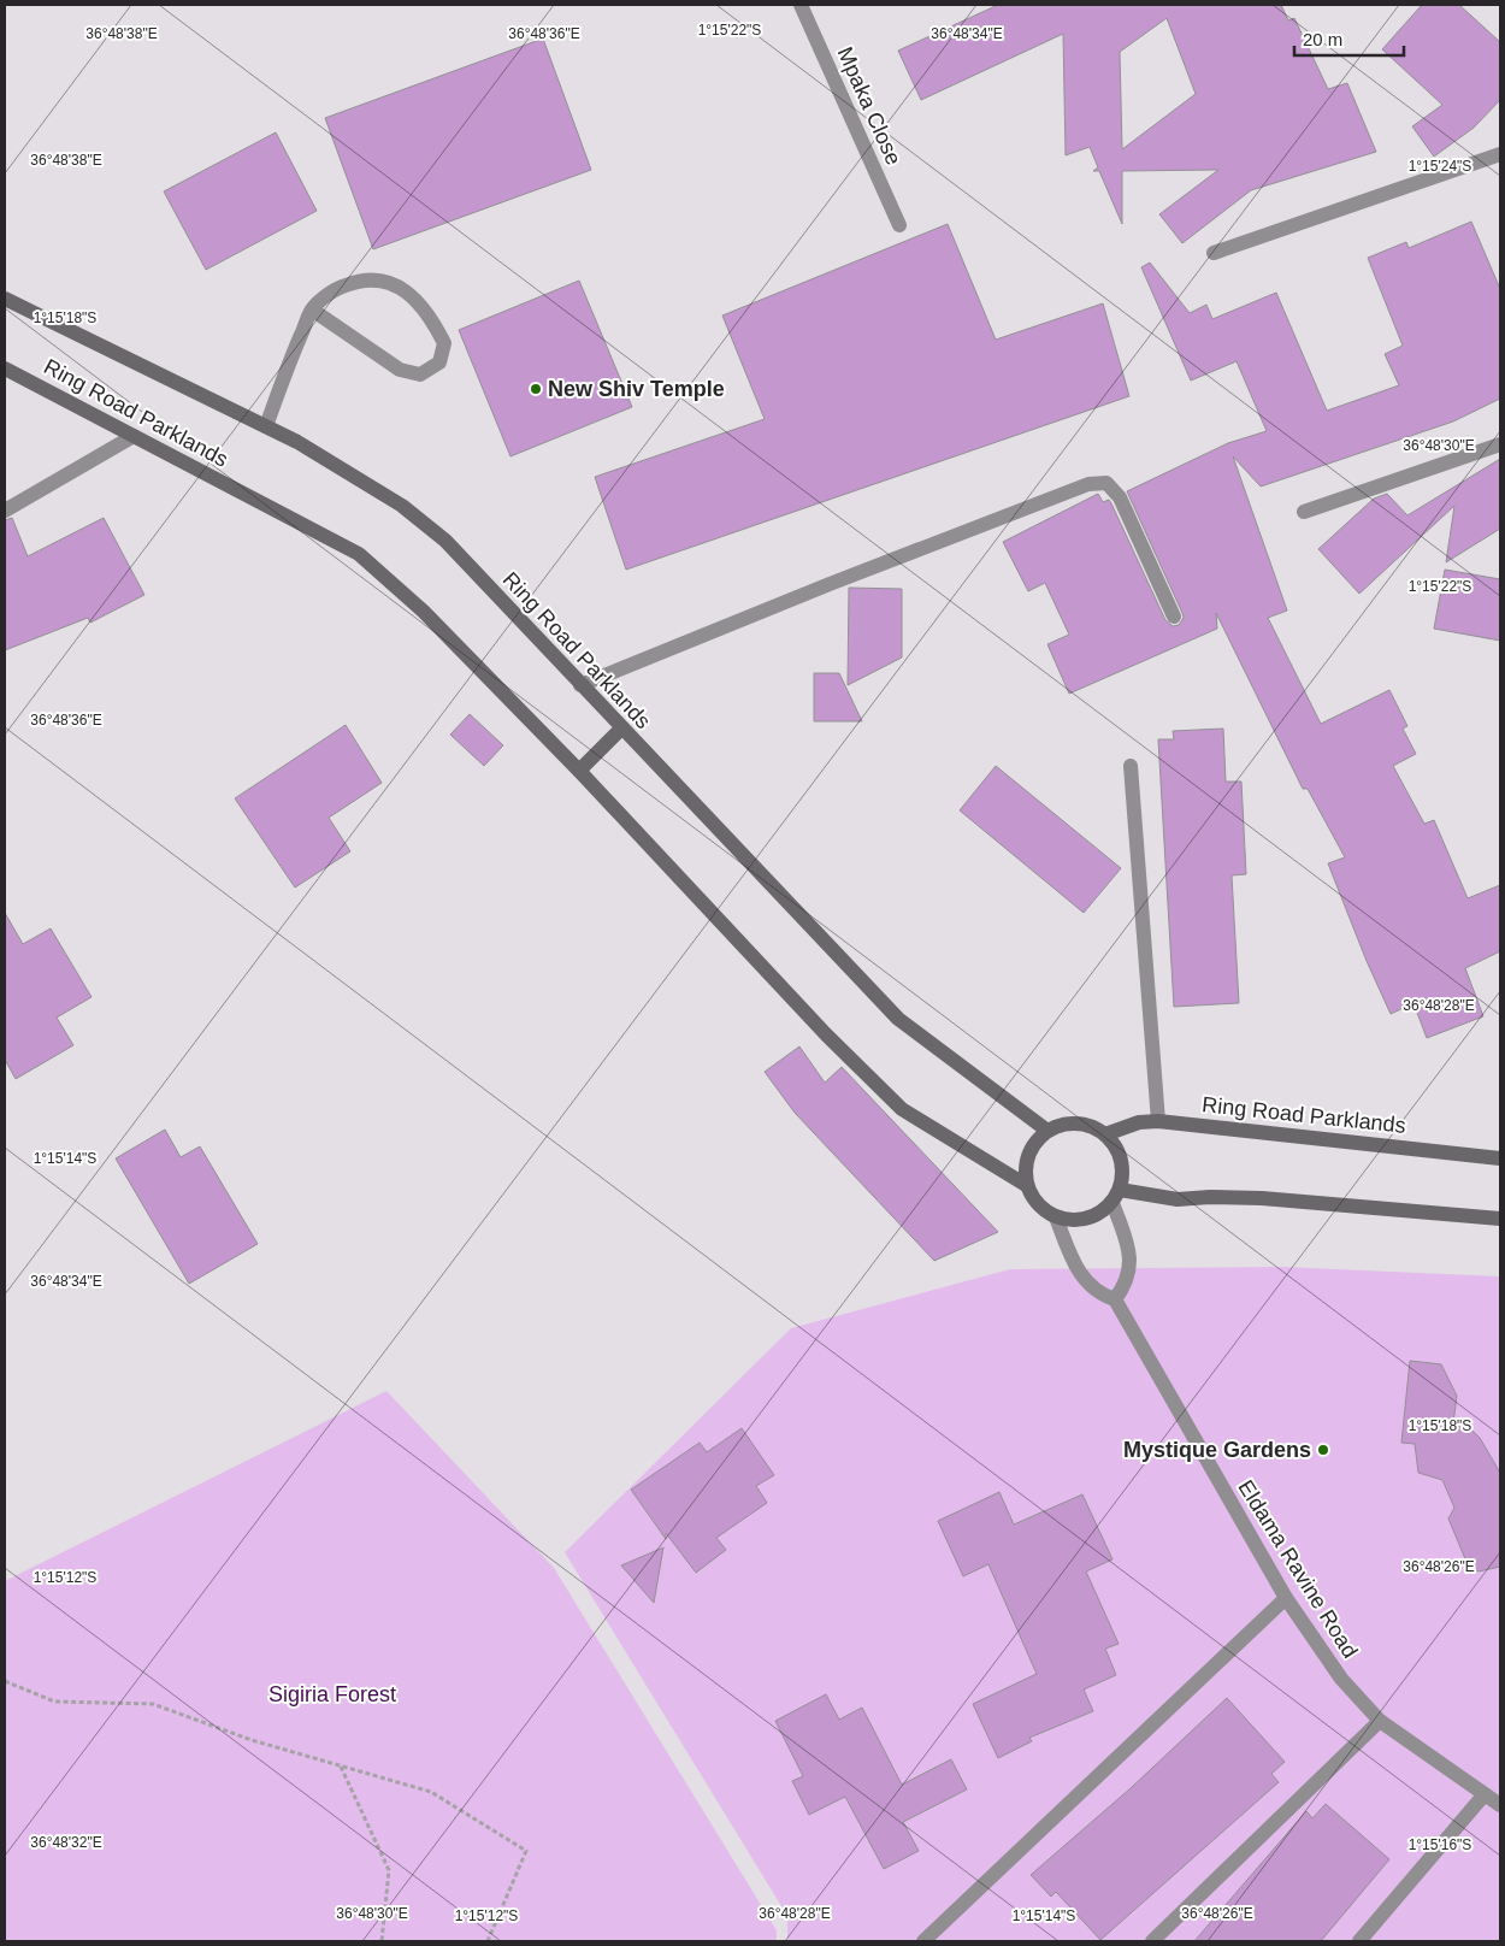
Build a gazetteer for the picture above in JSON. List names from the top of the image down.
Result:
{
  "streets": {
    "street": ["Mpaka Close", "Ring Road Parklands", "Eldama Ravine Road"]
  },
  "parks": ["Sigiria Forest"],
  "places": ["New Shiv Temple", "Mystique Gardens"],
  "scale_bar": "20 m",
  "coordinates": [
    "1°15'22\"S",
    "36°48'38\"E",
    "36°48'36\"E",
    "36°48'34\"E",
    "1°15'24\"S",
    "1°15'18\"S",
    "36°48'30\"E",
    "36°48'28\"E",
    "1°15'14\"S",
    "36°48'26\"E",
    "1°15'12\"S",
    "36°48'32\"E",
    "1°15'16\"S"
  ]
}
